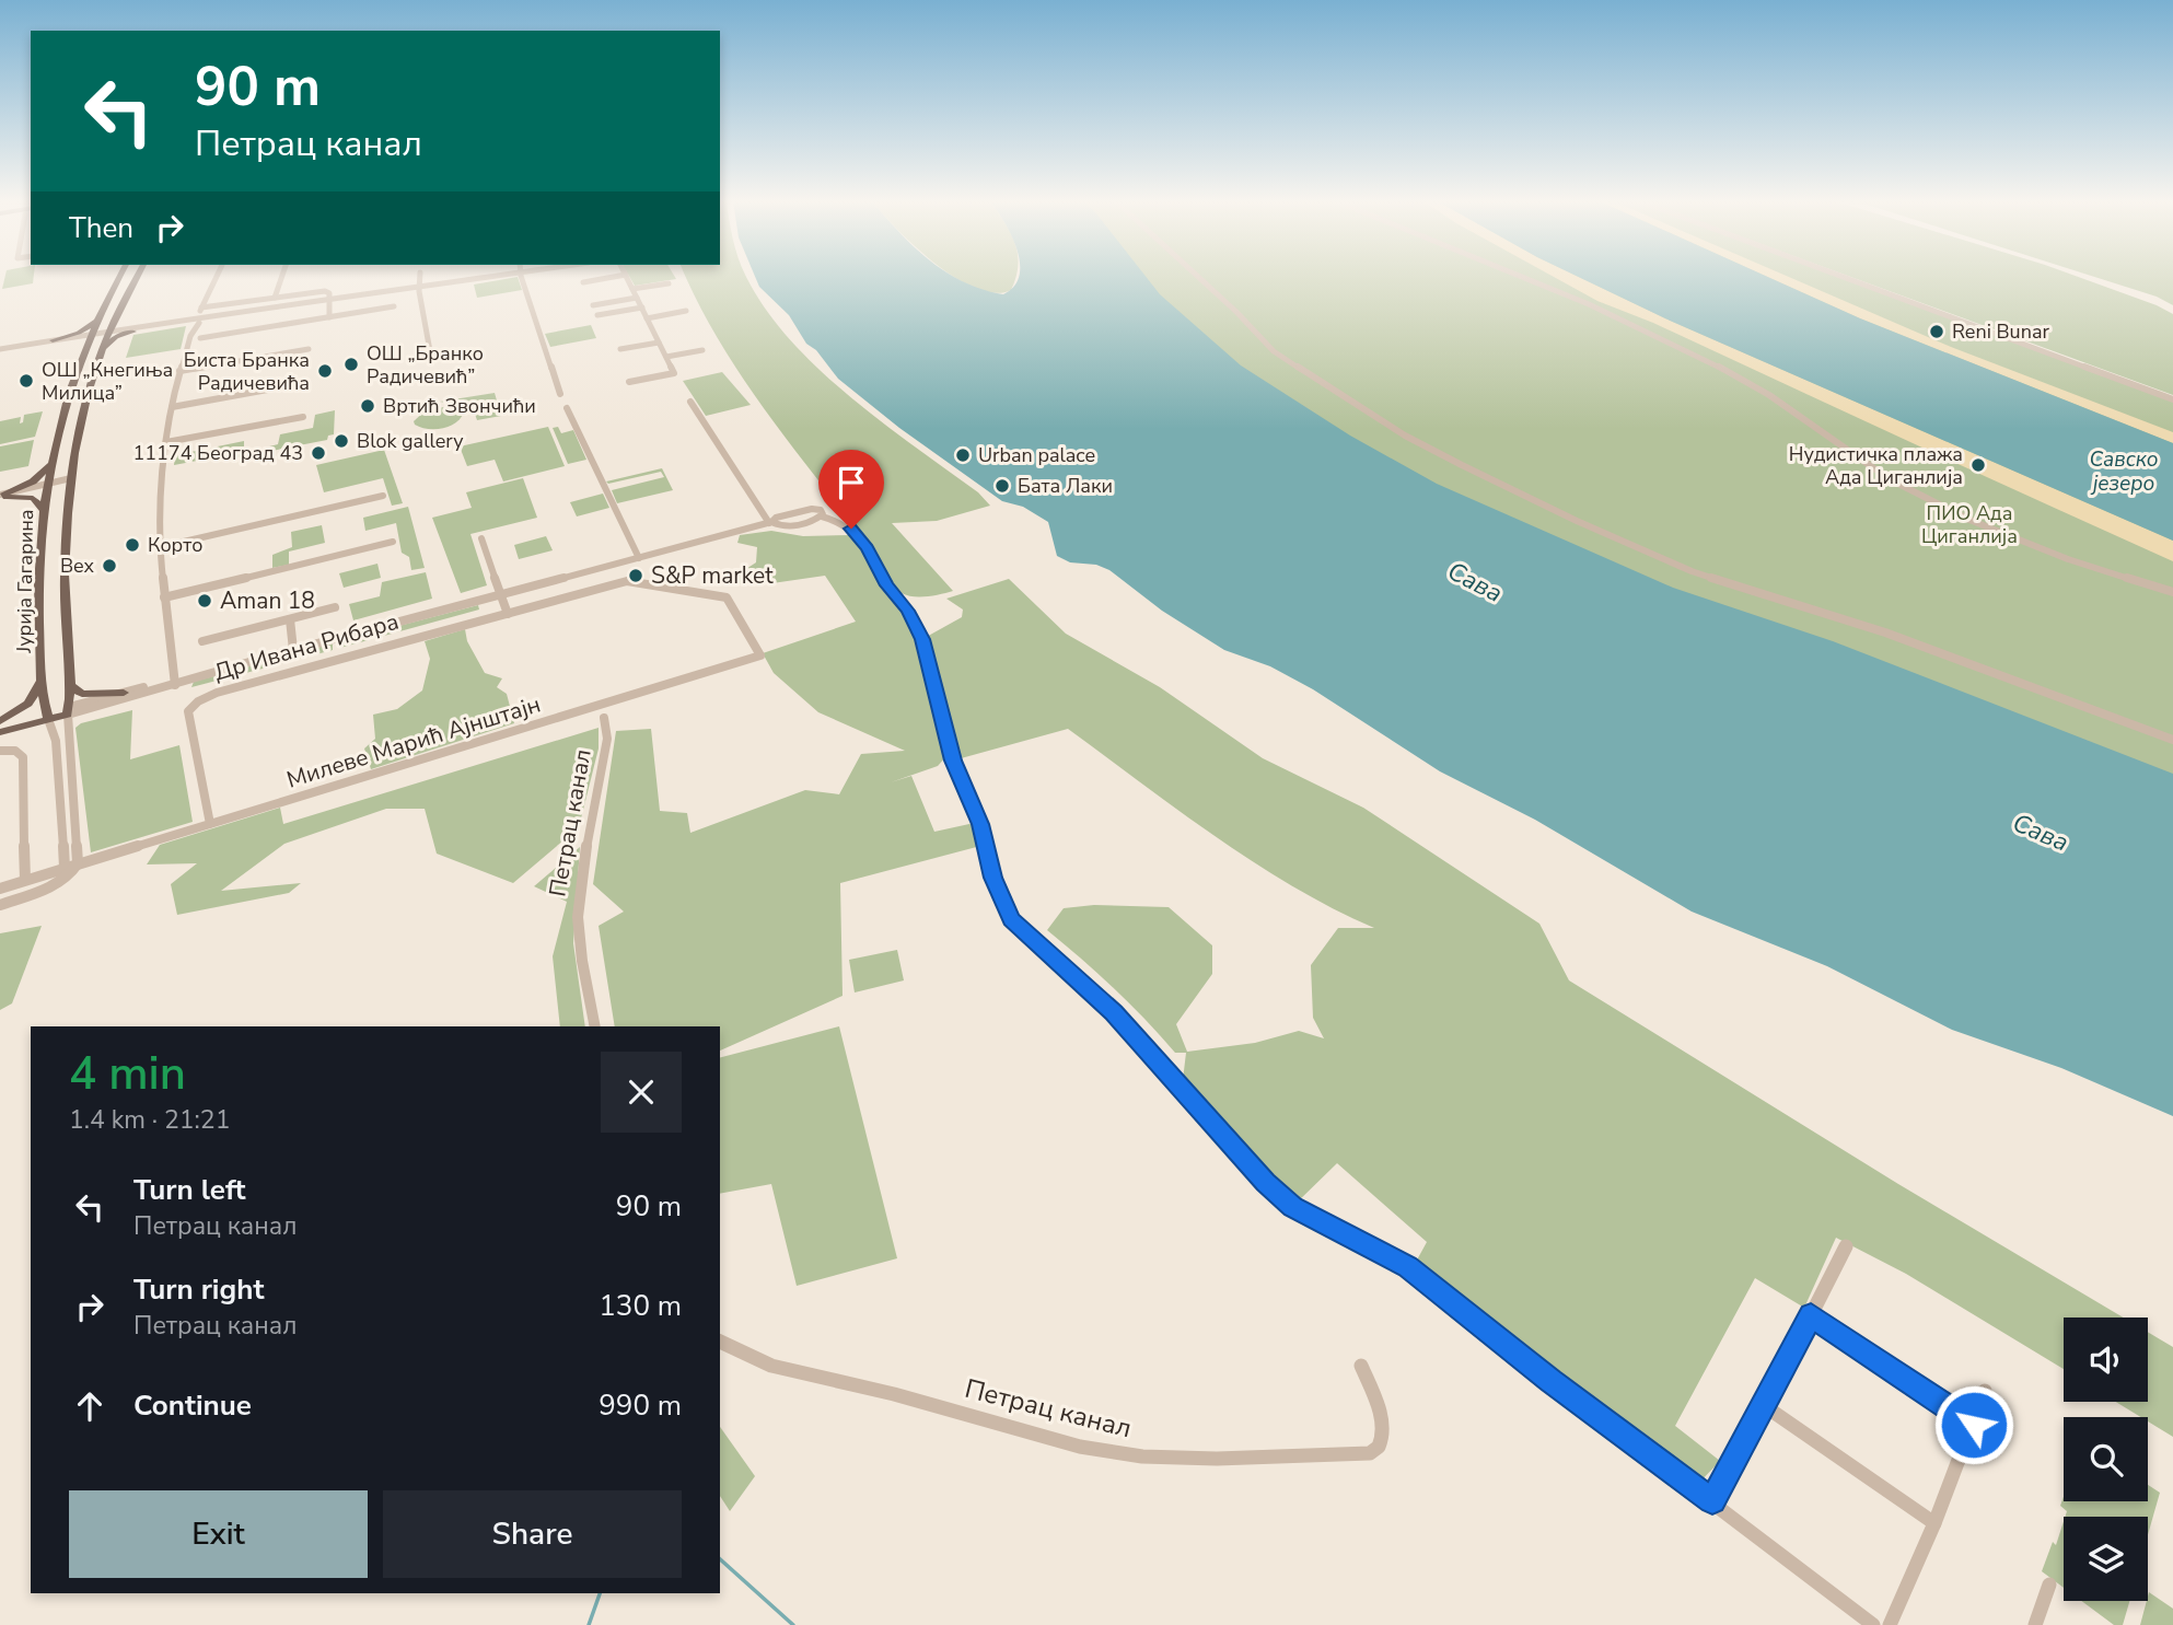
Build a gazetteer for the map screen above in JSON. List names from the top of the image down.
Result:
{
  "streets": {
    "main road": ["Јурија Гагарина", "Др Ивана Рибара"],
    "street": ["Милеве Марић Ајнштајн", "Петрац канал"]
  },
  "crossings": [
    ["Јурија Гагарина", "Др Ивана Рибара"],
    ["Јурија Гагарина", "Милеве Марић Ајнштајн"],
    ["Др Ивана Рибара", "Милеве Марић Ајнштајн"]
  ],
  "water": ["Савско језеро", "Сава"],
  "parks": ["ПИО Ада Циганлија"],
  "places": [
    "Reni Bunar",
    "ОШ „Бранко Радичевић”",
    "Биста Бранка Радичевића",
    "ОШ „Кнегиња Милица”",
    "Вртић Звончићи",
    "Blok gallery",
    "11174 Београд 43",
    "Urban palace",
    "Нудистичка плажа Ада Циганлија",
    "Бата Лаки",
    "Корто",
    "Bex",
    "S&P market",
    "Aman 18"
  ],
  "page": {
    "turn": ["90 m", "Петрац канал"],
    "then": "Then",
    "heading": ["4 min", "1.4 km · 21:21"],
    "list": [
      {
        "name": "Turn left",
        "note": "Петрац канал",
        "value": "90 m"
      },
      {
        "name": "Turn right",
        "note": "Петрац канал",
        "value": "130 m"
      },
      {
        "name": "Continue",
        "value": "990 m"
      }
    ],
    "buttons": ["Exit", "Share"]
  }
}
